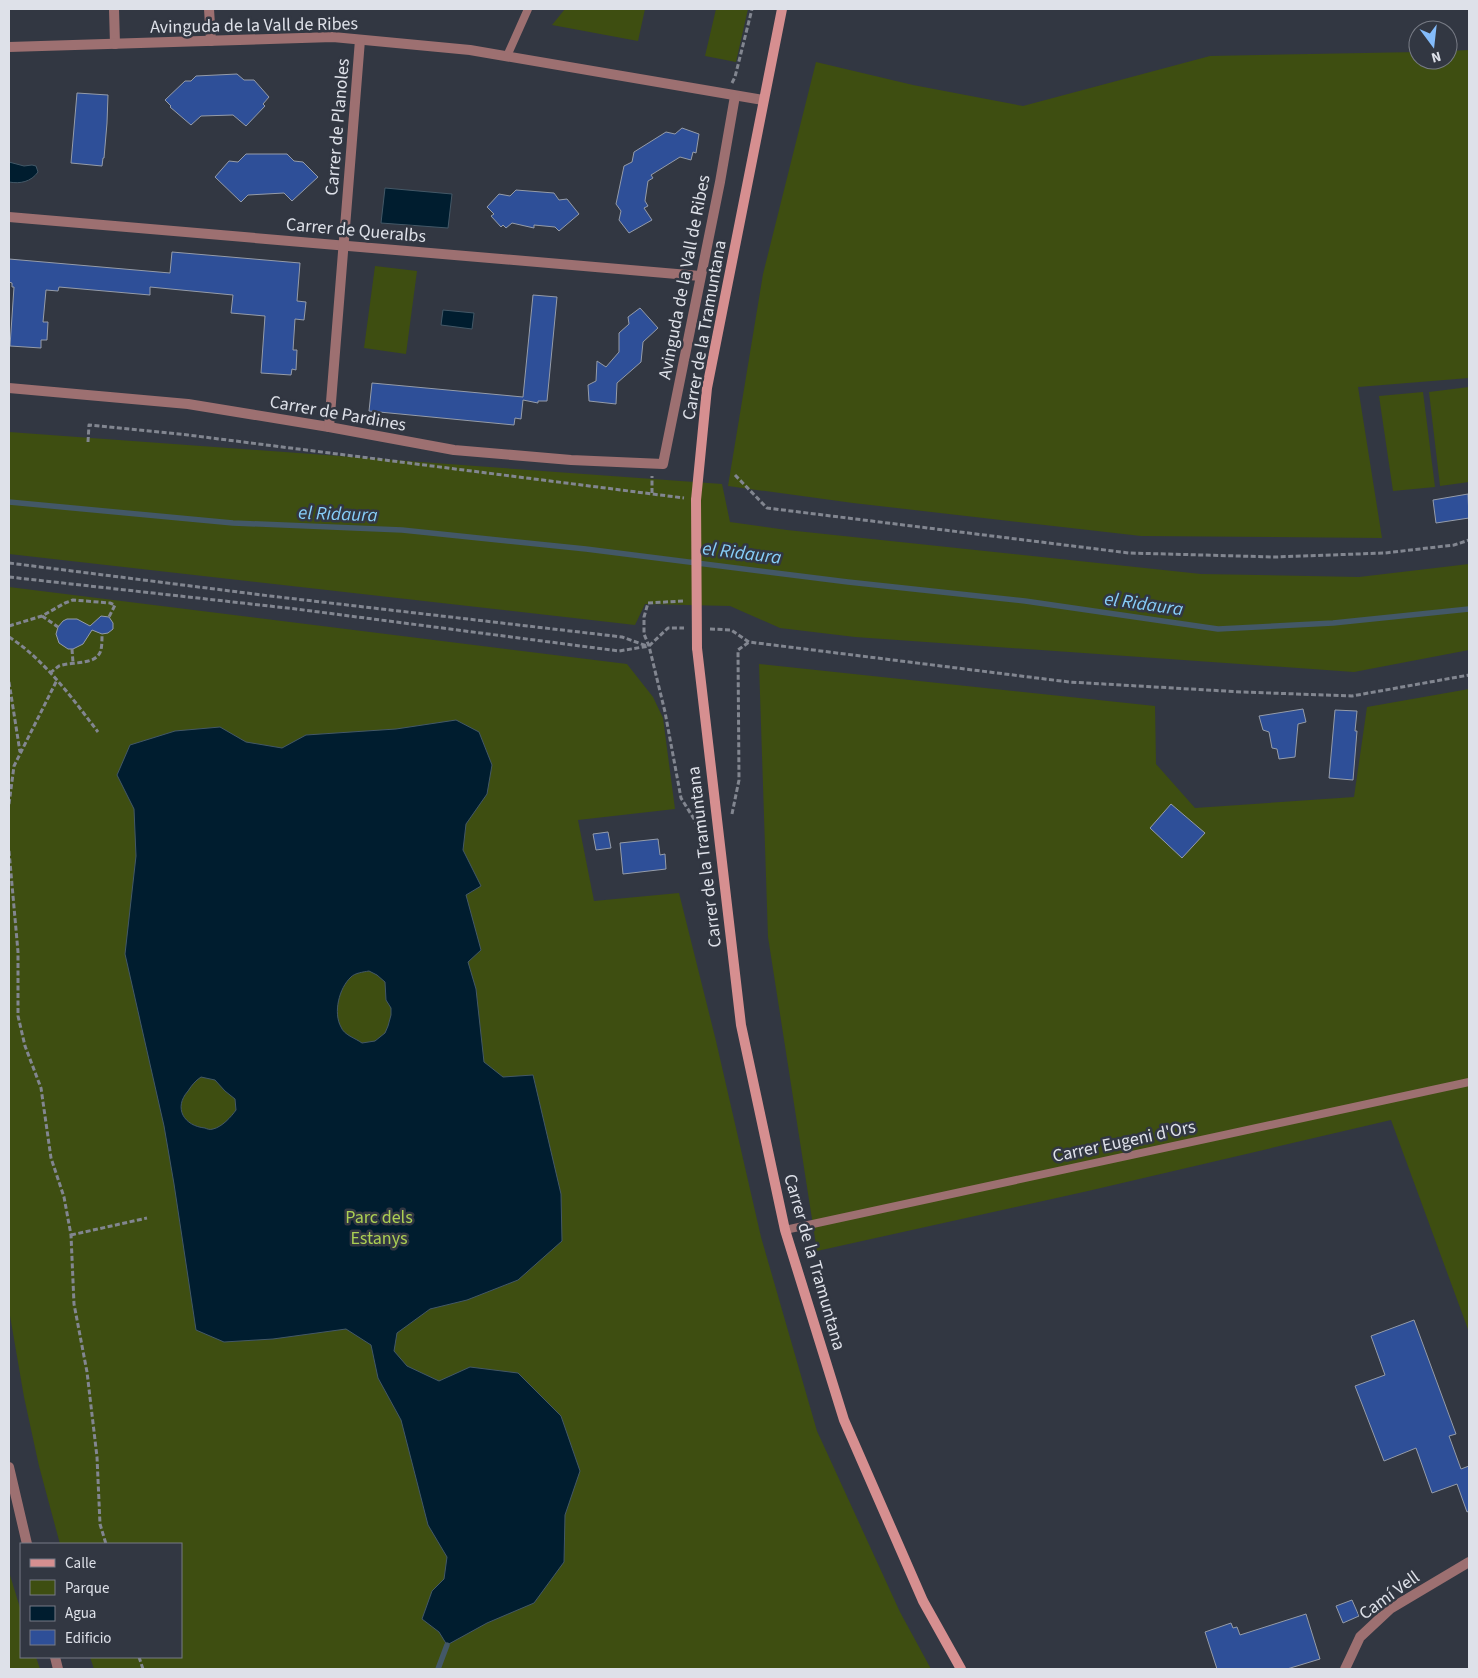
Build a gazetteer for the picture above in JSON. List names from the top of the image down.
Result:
{
  "streets": {
    "main road": ["Carrer de la Tramuntana"],
    "street": [
      "Avinguda de la Vall de Ribes",
      "Carrer de Planoles",
      "Carrer de Queralbs",
      "Carrer de Pardines",
      "Camí Vell"
    ],
    "lane": ["Carrer Eugeni d'Ors"]
  },
  "crossings": [
    ["Avinguda de la Vall de Ribes", "Carrer de Planoles"],
    ["Avinguda de la Vall de Ribes", "Carrer de Queralbs"],
    ["Avinguda de la Vall de Ribes", "Carrer de la Tramuntana"],
    ["Avinguda de la Vall de Ribes", "Carrer de Pardines"],
    ["Carrer de Planoles", "Carrer de Queralbs"],
    ["Carrer de Planoles", "Carrer de Pardines"],
    ["Carrer de la Tramuntana", "Carrer Eugeni d'Ors"]
  ],
  "water": ["el Ridaura"],
  "parks": ["Parc dels Estanys"],
  "legend": [
    "Calle",
    "Parque",
    "Agua",
    "Edificio"
  ],
  "north": "bottom"
}
